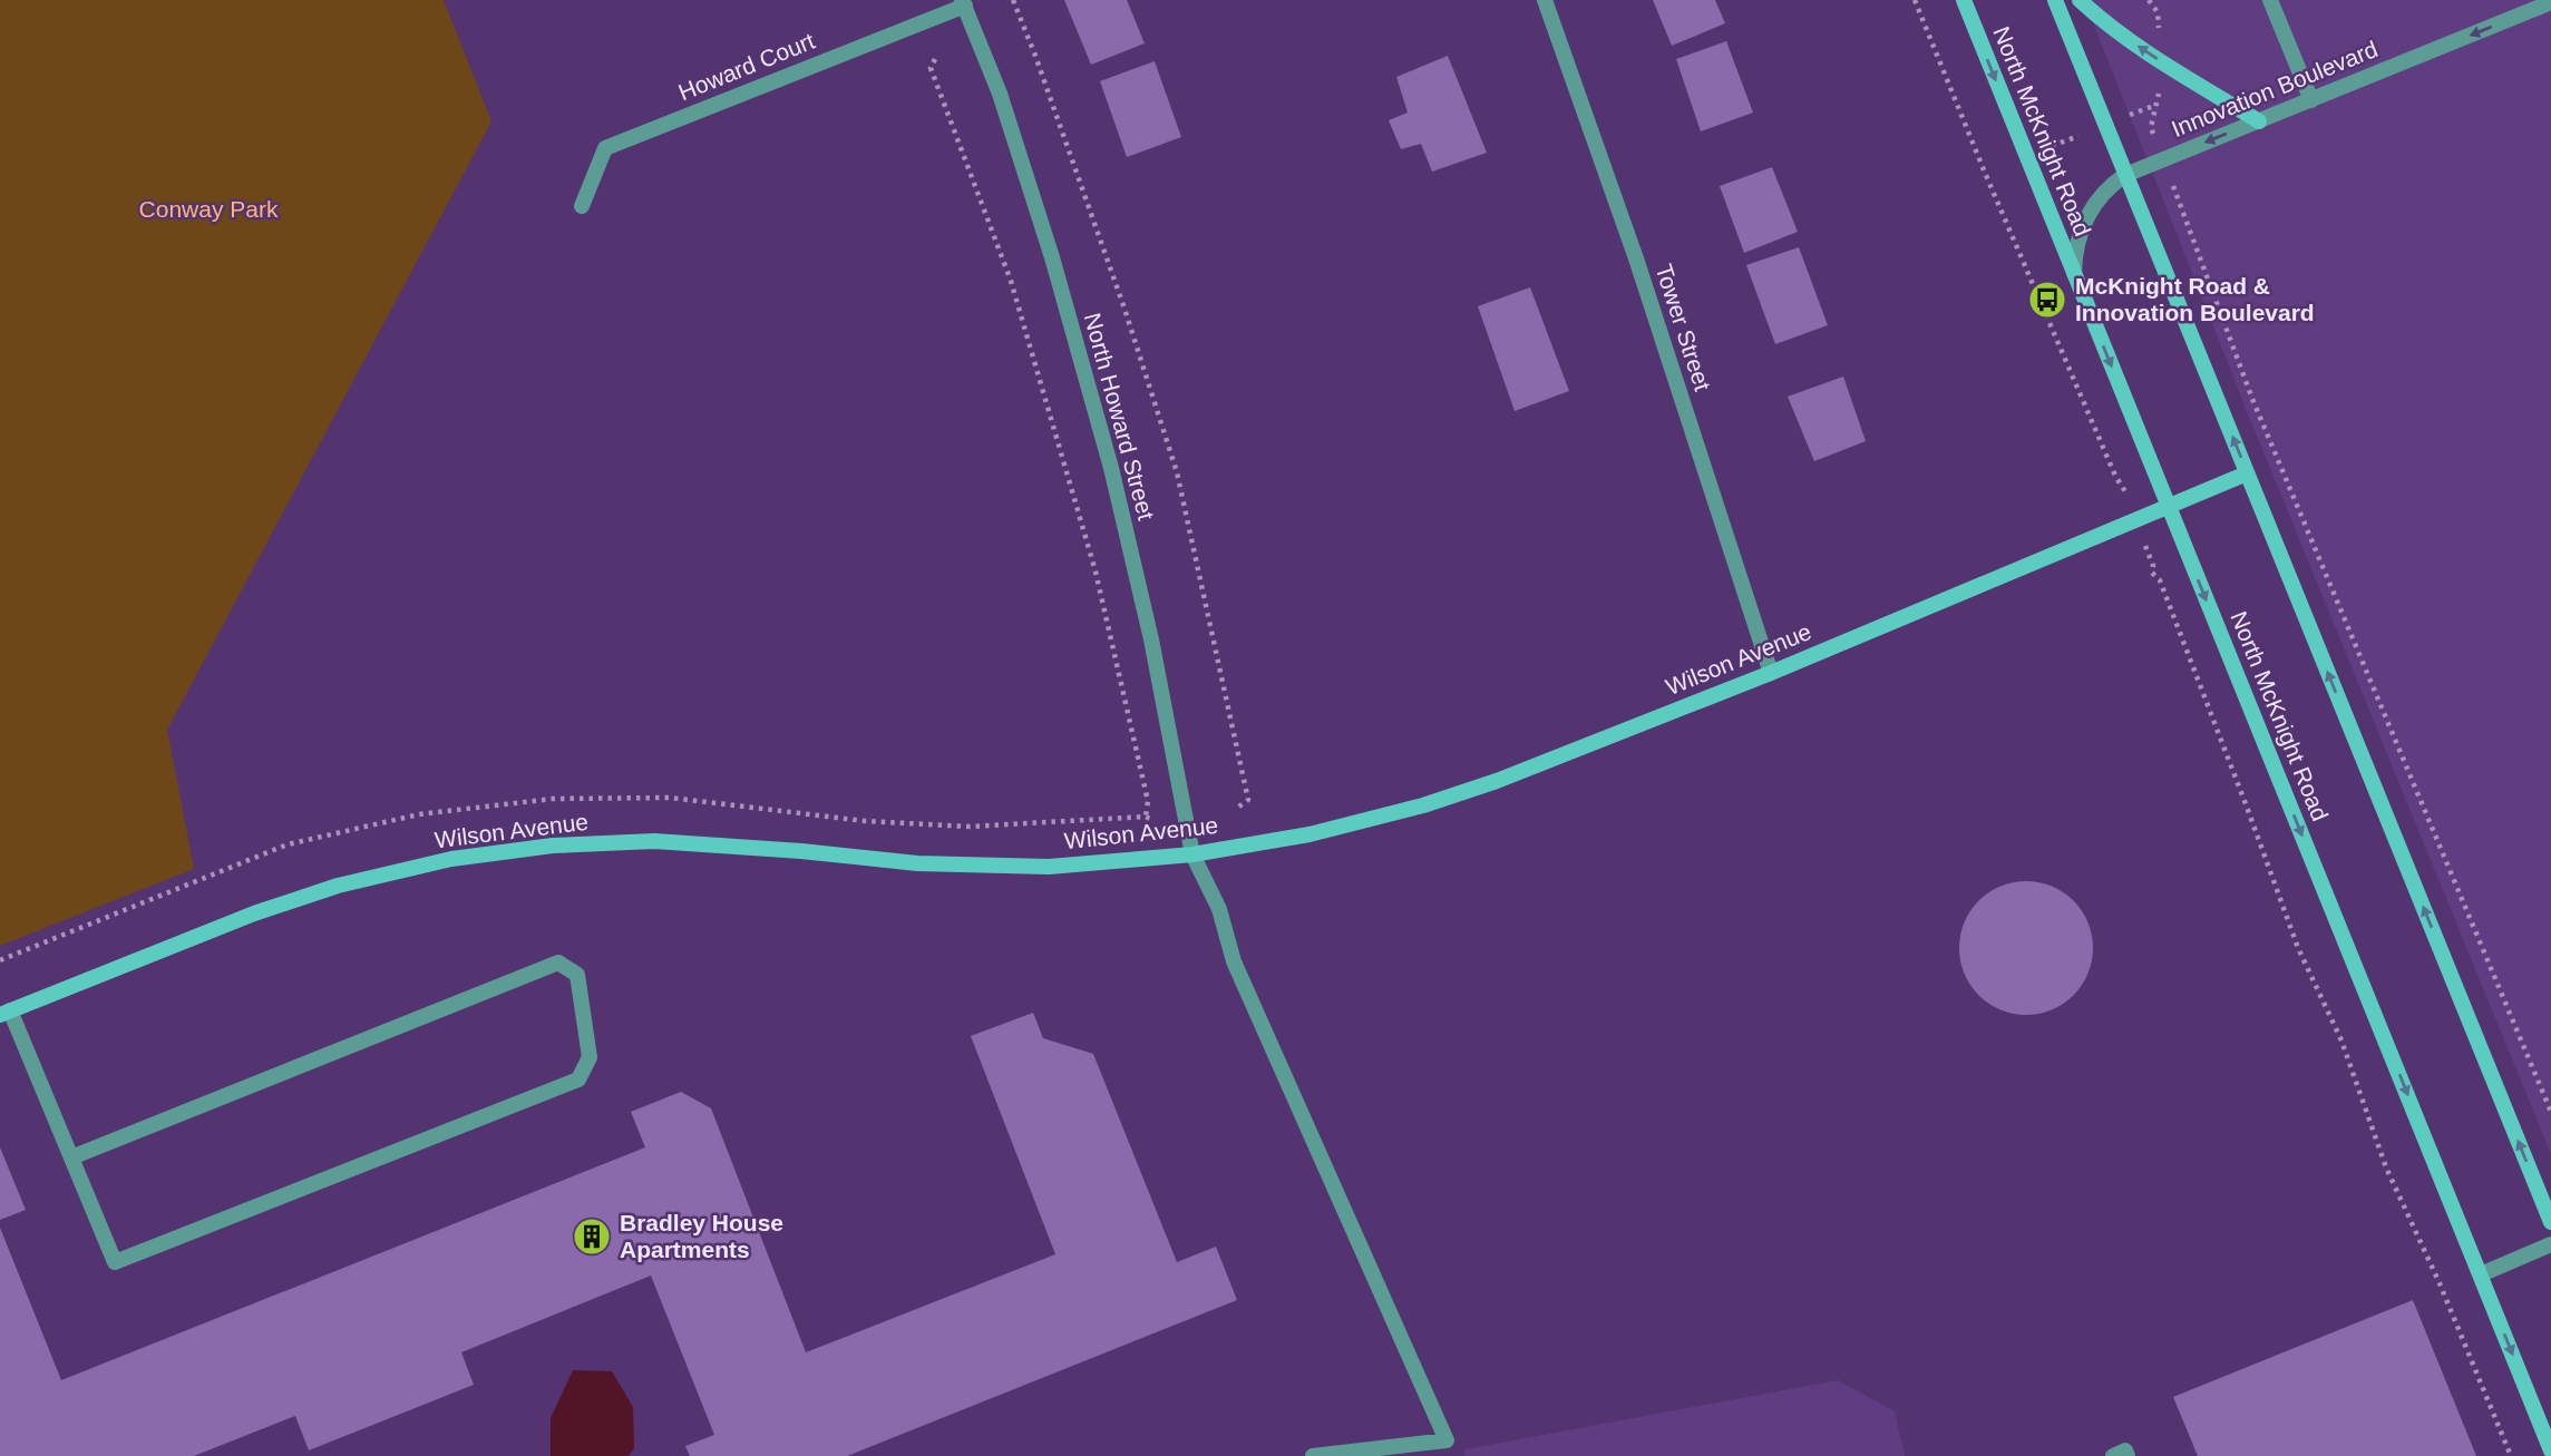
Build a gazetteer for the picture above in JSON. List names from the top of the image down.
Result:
{
  "streets": {
    "main road": ["North McKnight Road", "Wilson Avenue"],
    "street": [
      "Howard Court",
      "Innovation Boulevard",
      "Tower Street",
      "North Howard Street"
    ]
  },
  "crossings": [
    ["Howard Court", "North Howard Street"],
    ["Innovation Boulevard", "North McKnight Road"],
    ["North McKnight Road", "Wilson Avenue"],
    ["Tower Street", "Wilson Avenue"],
    ["North Howard Street", "Wilson Avenue"]
  ],
  "one_way": ["Innovation Boulevard"],
  "parks": ["Conway Park"],
  "places": {
    "bus stop": ["McKnight Road & Innovation Boulevard"],
    "building": ["Bradley House Apartments"]
  }
}
